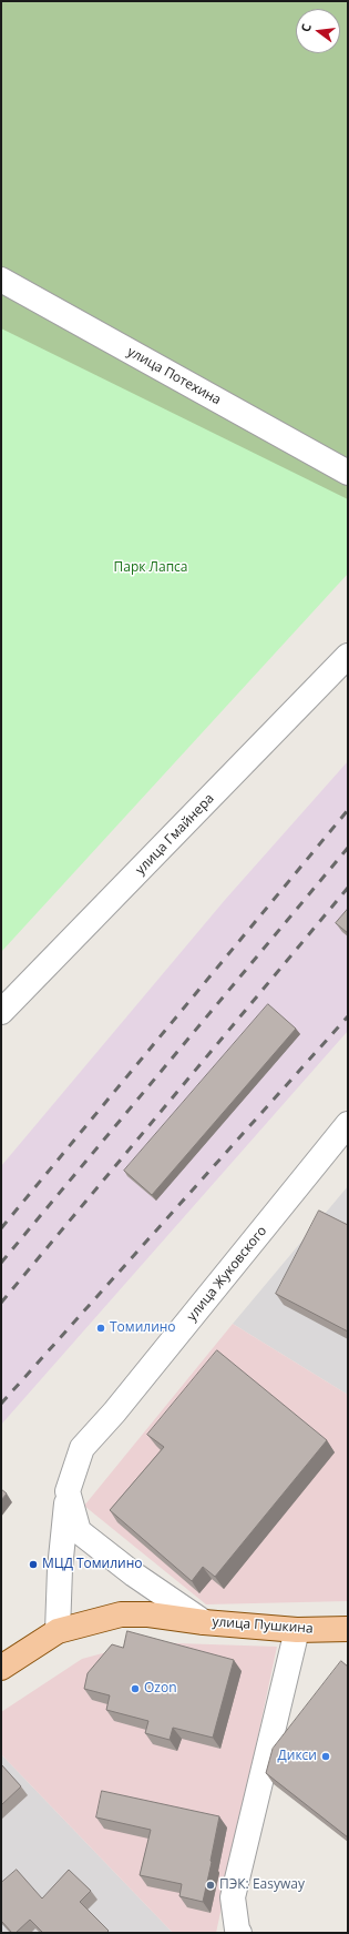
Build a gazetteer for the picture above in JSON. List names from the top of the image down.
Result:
{
  "streets": {
    "main road": ["улица Пушкина"],
    "street": ["улица Потехина", "улица Гмайнера", "улица Жуковского"]
  },
  "crossings": [
    ["улица Жуковского", "улица Пушкина"]
  ],
  "parks": ["Парк Лапса"],
  "places": [
    "Томилино",
    "МЦД Томилино",
    "Ozon",
    "Дикси",
    "ПЭК: Easyway"
  ],
  "north": "left"
}
